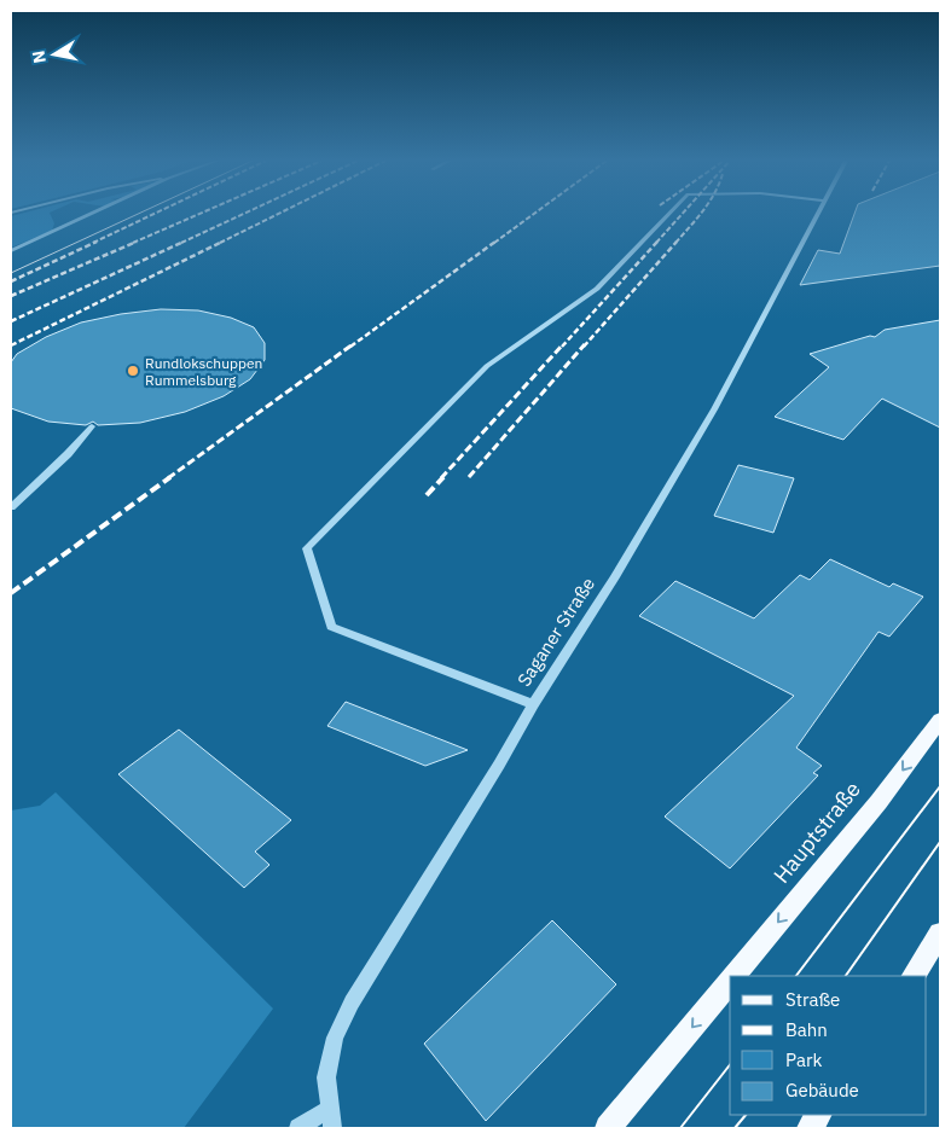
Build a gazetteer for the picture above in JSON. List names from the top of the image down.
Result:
{
  "streets": {
    "main road": ["Hauptstraße"],
    "street": ["Saganer Straße"]
  },
  "one_way": ["Hauptstraße"],
  "places": ["Rundlokschuppen Rummelsburg"],
  "legend": [
    "Straße",
    "Bahn",
    "Park",
    "Gebäude"
  ],
  "north": "left"
}
